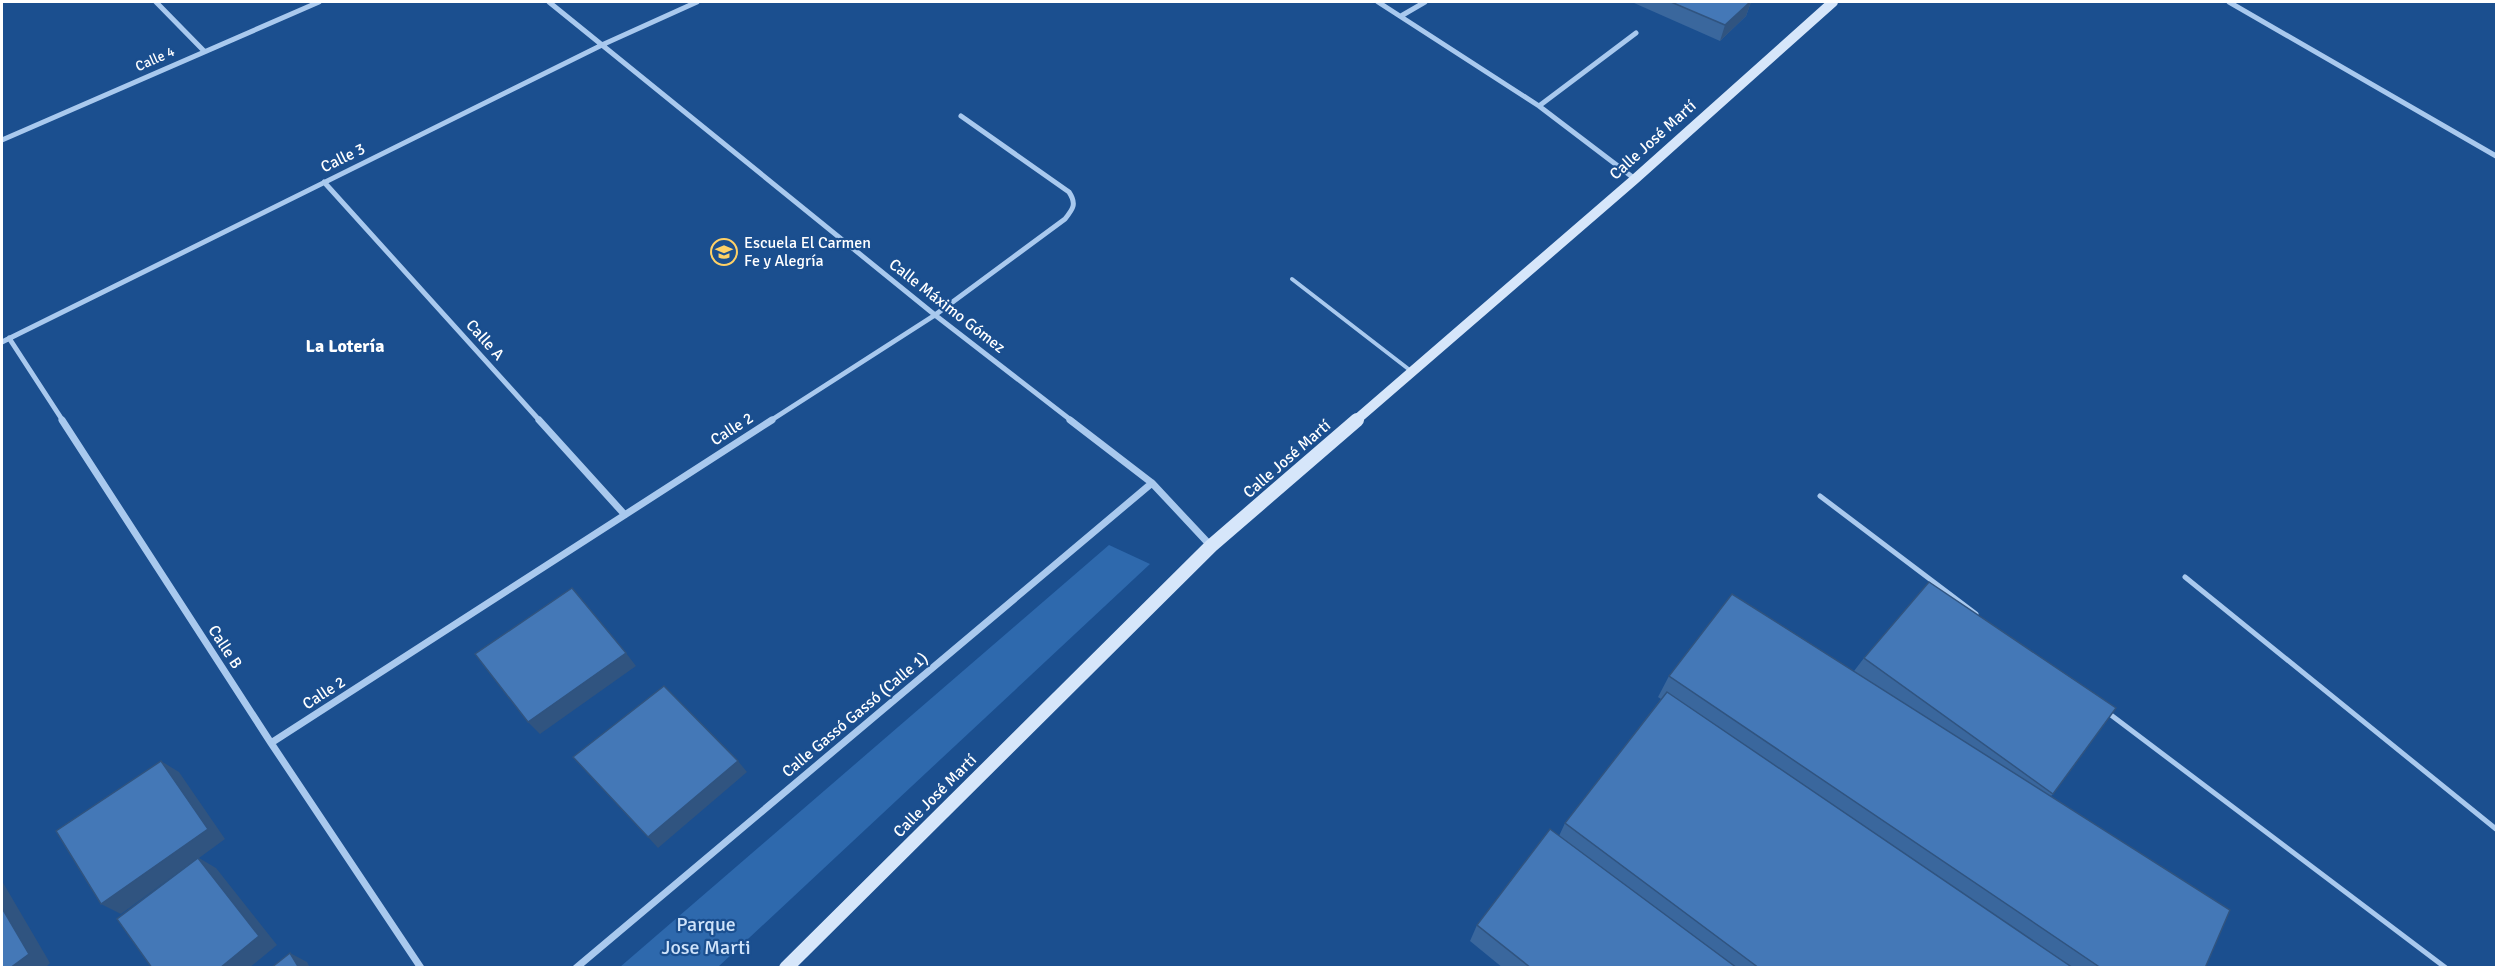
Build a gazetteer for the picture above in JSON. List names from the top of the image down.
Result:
{
  "streets": {
    "main road": ["Calle José Martí"],
    "street": [
      "Calle 4",
      "Calle 3",
      "Calle Máximo Gómez",
      "Calle A",
      "Calle 2",
      "Calle B",
      "Calle Gassó Gassó (Calle 1)"
    ]
  },
  "crossings": [
    ["Calle José Martí", "Calle Máximo Gómez"],
    ["Calle 3", "Calle Máximo Gómez"],
    ["Calle 3", "Calle A"],
    ["Calle 3", "Calle B"],
    ["Calle Máximo Gómez", "Calle 2"],
    ["Calle Máximo Gómez", "Calle Gassó Gassó (Calle 1)"],
    ["Calle A", "Calle 2"],
    ["Calle 2", "Calle B"]
  ],
  "districts": ["La Lotería"],
  "parks": ["Parque Jose Marti"],
  "places": {
    "school or university": ["Escuela El Carmen Fe y Alegría"]
  }
}
